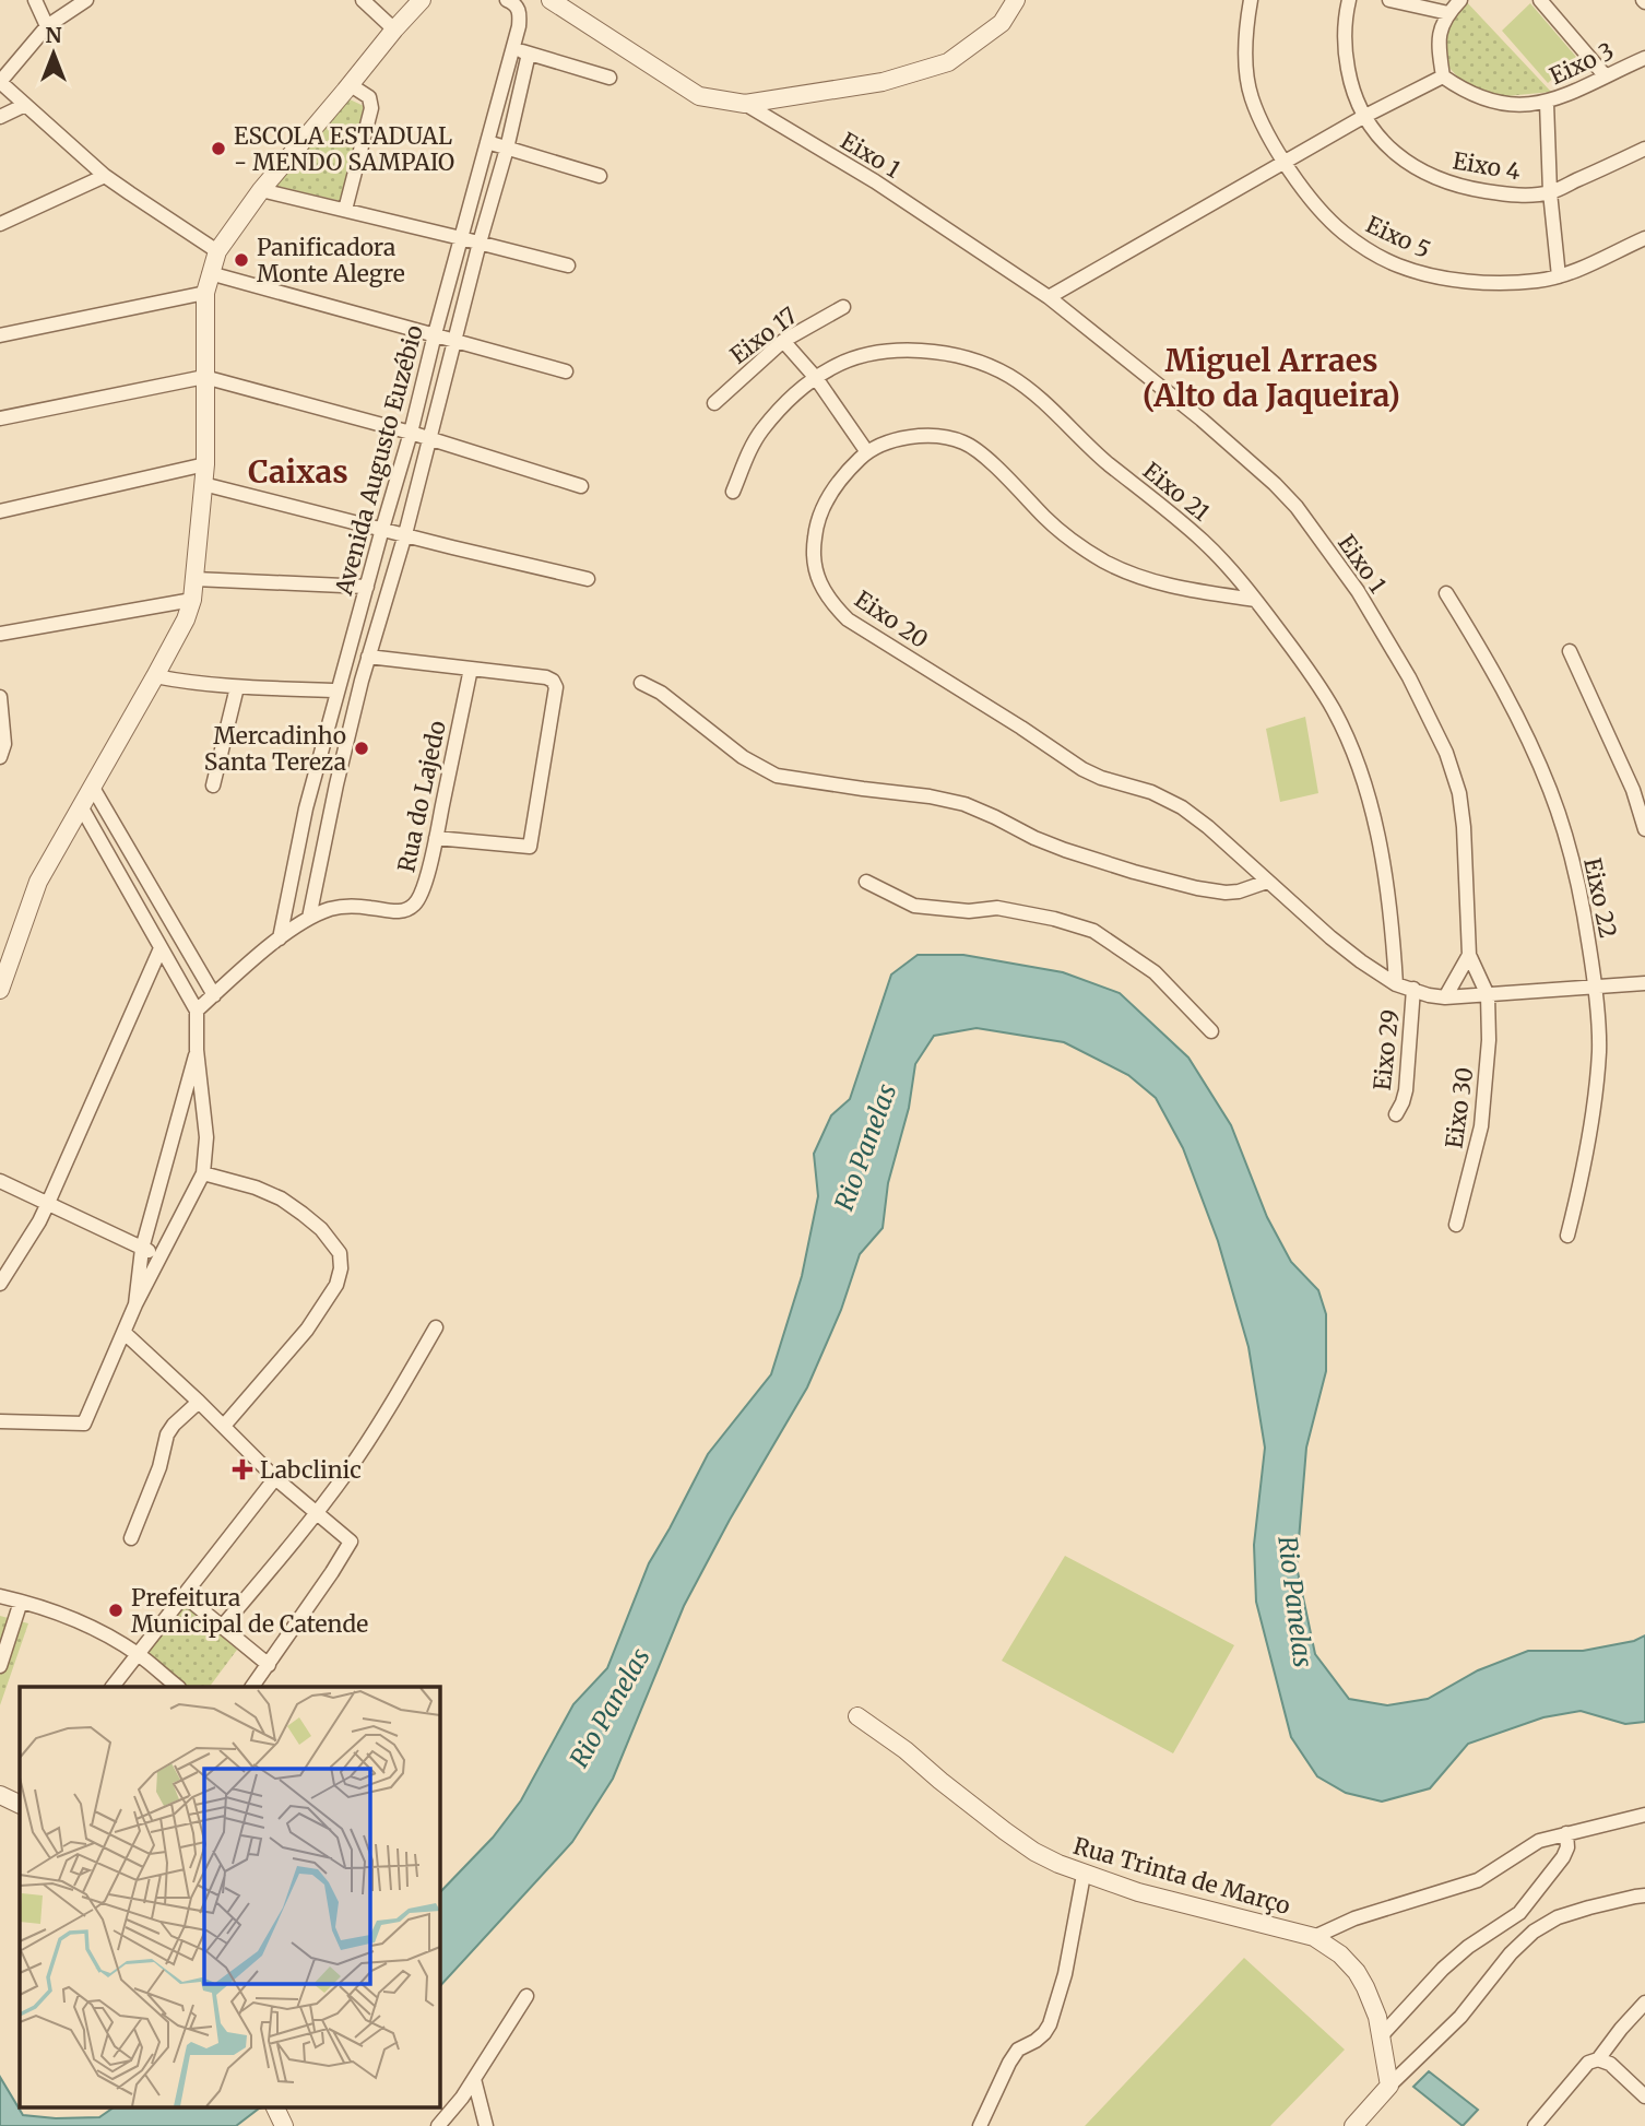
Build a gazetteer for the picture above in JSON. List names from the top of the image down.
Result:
{
  "streets": {
    "street": [
      "Eixo 3",
      "Eixo 1",
      "Eixo 4",
      "Eixo 5",
      "Eixo 17",
      "Avenida Augusto Euzébio",
      "Eixo 21",
      "Eixo 20",
      "Rua do Lajedo",
      "Eixo 22",
      "Eixo 29",
      "Eixo 30",
      "Rua Trinta de Março"
    ]
  },
  "crossings": [
    ["Avenida Augusto Euzébio", "Rua do Lajedo"],
    ["Eixo 21", "Eixo 20"]
  ],
  "districts": ["Miguel Arraes (Alto da Jaqueira)", "Caixas"],
  "water": ["Rio Panelas"],
  "places": {
    "other": [
      "ESCOLA ESTADUAL - MENDO SAMPAIO",
      "Panificadora Monte Alegre",
      "Mercadinho Santa Tereza",
      "Prefeitura Municipal de Catende"
    ],
    "health": ["Labclinic"]
  },
  "north": "top"
}
